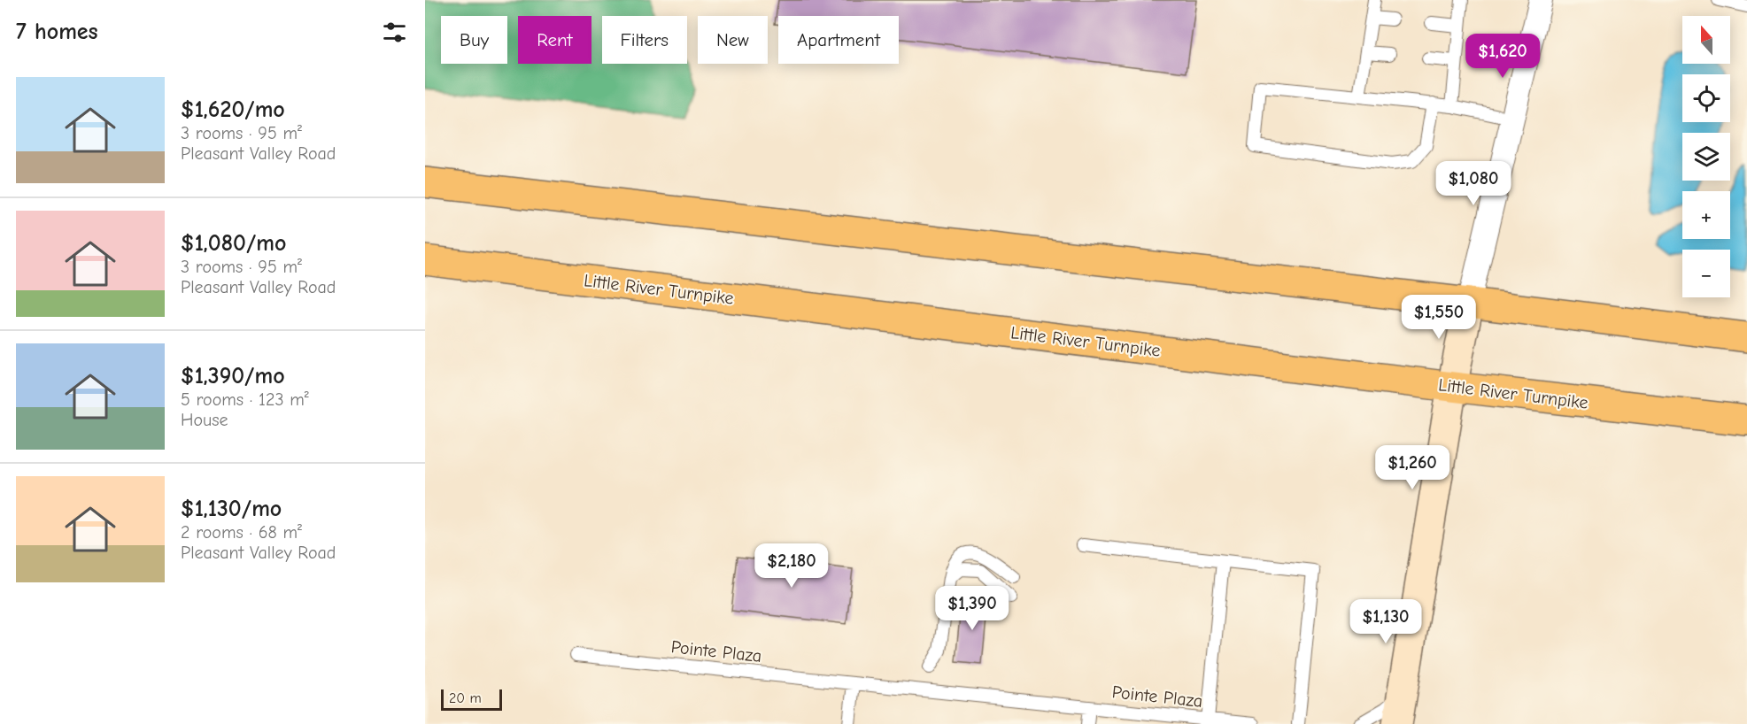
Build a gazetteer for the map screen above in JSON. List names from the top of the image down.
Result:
{
  "streets": {
    "highway": ["Little River Turnpike"],
    "lane": ["Pointe Plaza"]
  },
  "scale_bar": "20 m",
  "north": "top",
  "page": {
    "heading": "7 homes",
    "map_buttons": ["+", "−"],
    "chip": [
      "Buy",
      "Rent",
      "Filters",
      "New",
      "Apartment"
    ],
    "price": [
      "$1,620",
      "$1,080",
      "$1,550",
      "$1,260",
      "$2,180",
      "$1,390",
      "$1,130"
    ],
    "list": [
      {
        "name": "$1,620/mo",
        "note": "3 rooms · 95 m² · Pleasant Valley Road"
      },
      {
        "name": "$1,080/mo",
        "note": "3 rooms · 95 m² · Pleasant Valley Road"
      },
      {
        "name": "$1,390/mo",
        "note": "5 rooms · 123 m² · House"
      },
      {
        "name": "$1,130/mo",
        "note": "2 rooms · 68 m² · Pleasant Valley Road"
      }
    ],
    "scale": "20 m"
  }
}
